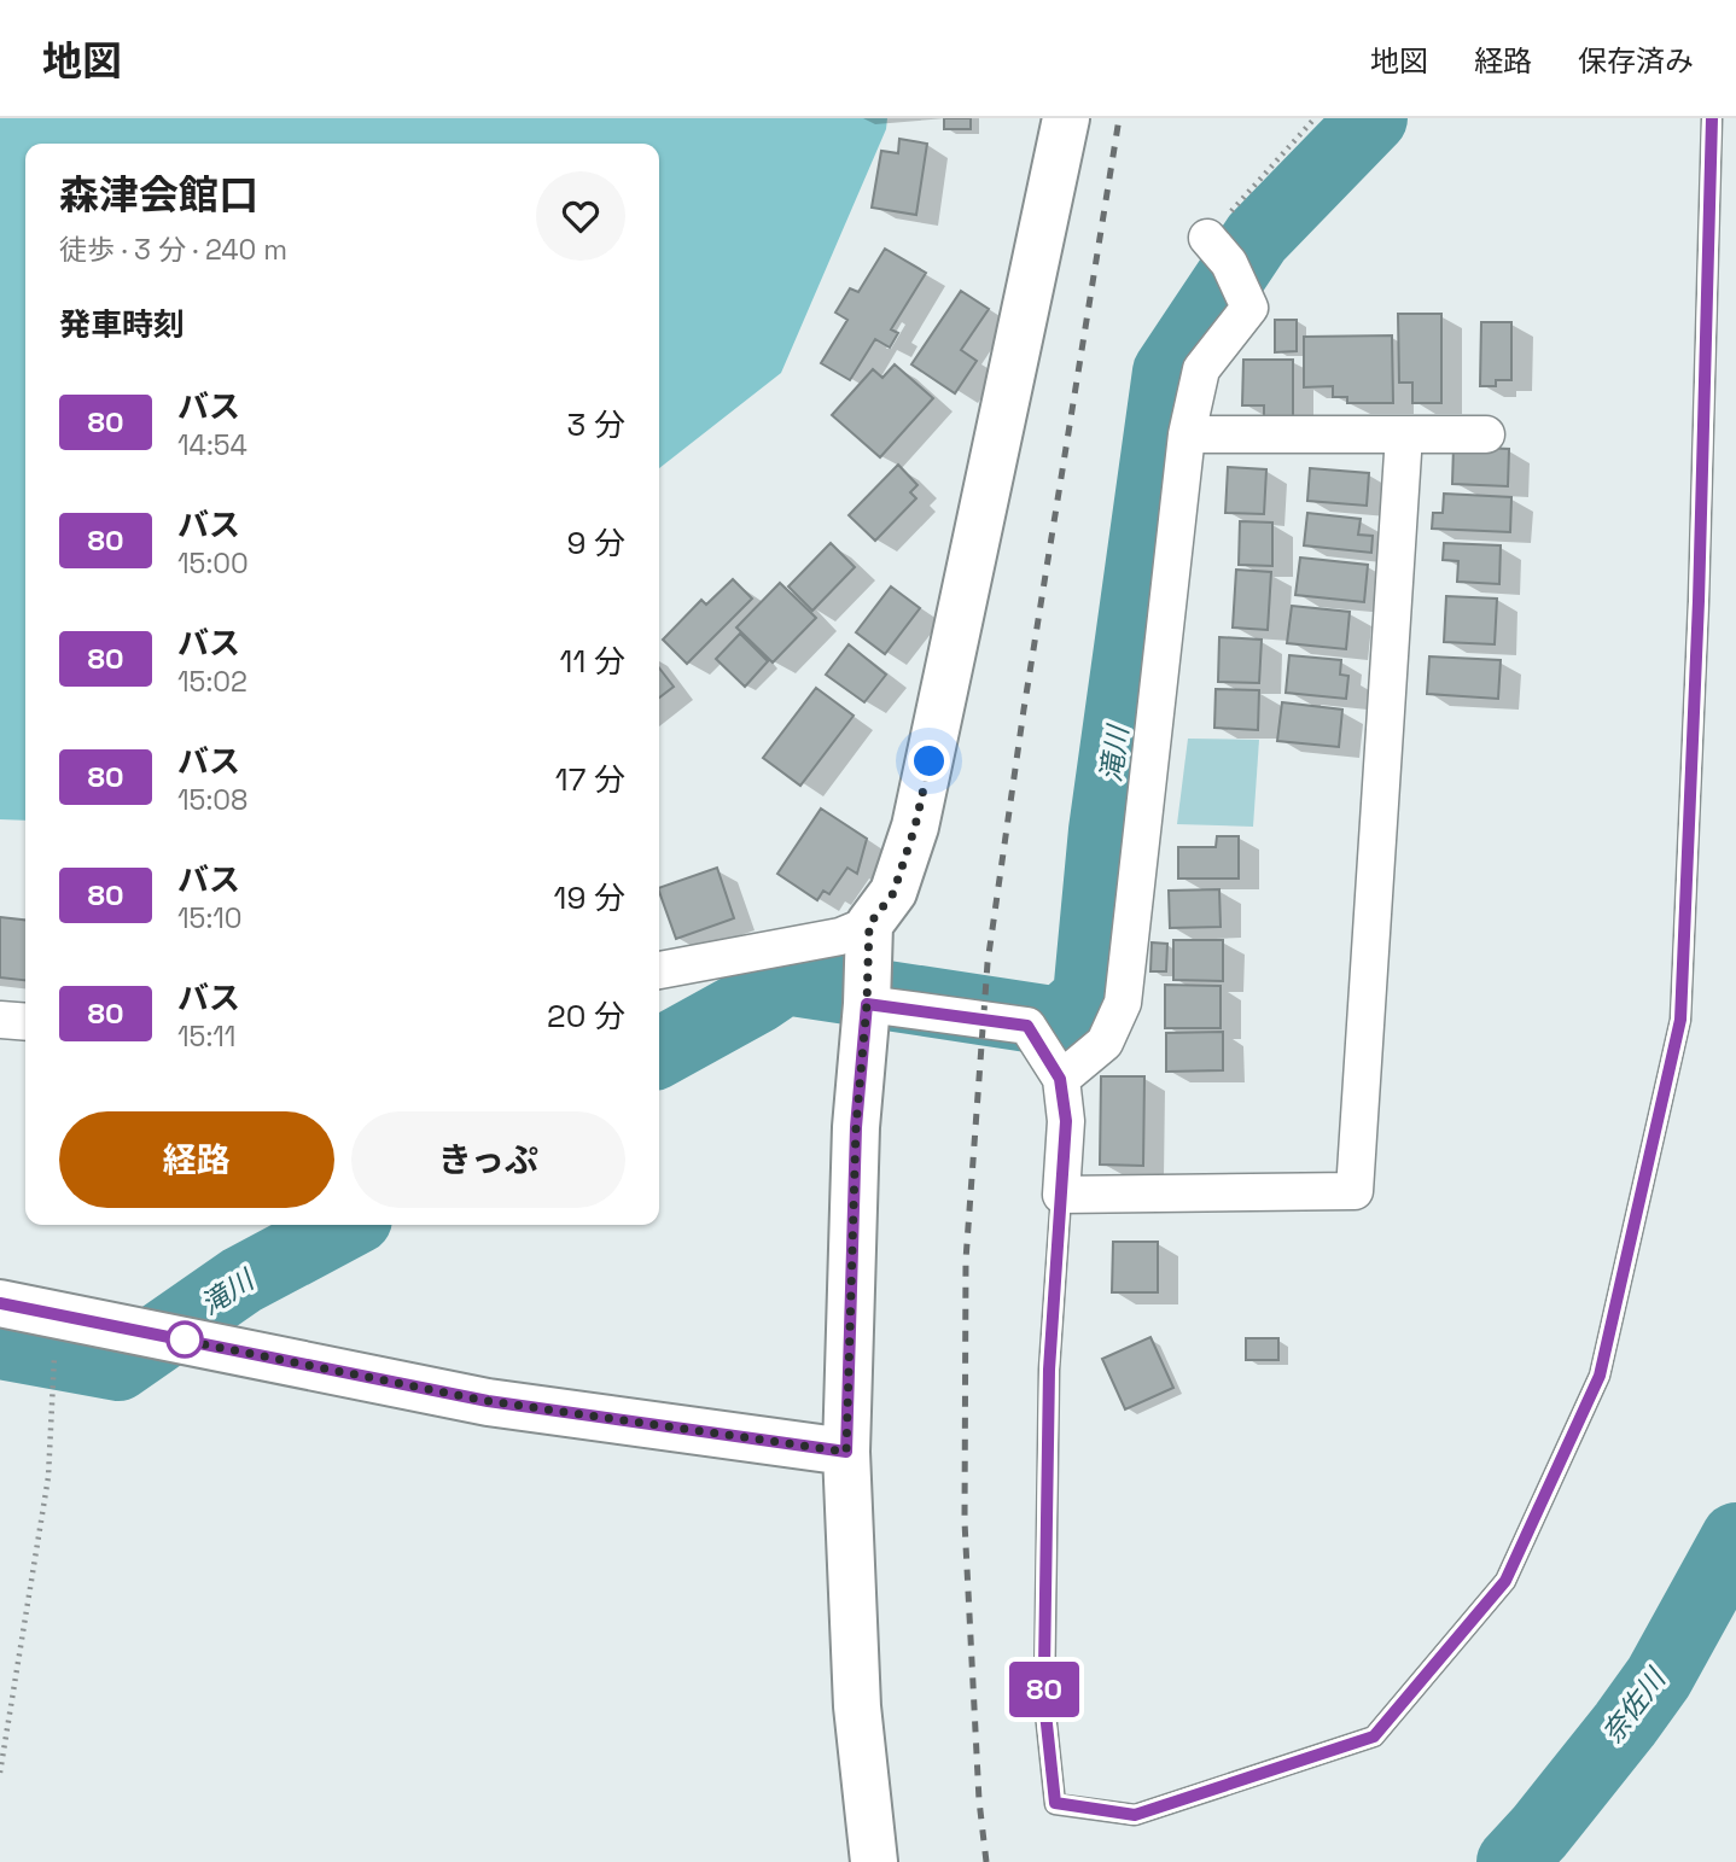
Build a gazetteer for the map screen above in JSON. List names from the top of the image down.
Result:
{
  "water": ["滝川", "奈佐川"],
  "lines": ["bus line 80"],
  "page": {
    "header": "地図",
    "nav": ["地図", "経路", "保存済み"],
    "on_map": "80",
    "heading": [
      ["森津会館口", "徒歩 · 3 分 · 240 m"],
      "発車時刻"
    ],
    "list": [
      {
        "mark": "80",
        "name": "バス",
        "note": "14:54",
        "value": "3 分"
      },
      {
        "mark": "80",
        "name": "バス",
        "note": "15:00",
        "value": "9 分"
      },
      {
        "mark": "80",
        "name": "バス",
        "note": "15:02",
        "value": "11 分"
      },
      {
        "mark": "80",
        "name": "バス",
        "note": "15:08",
        "value": "17 分"
      },
      {
        "mark": "80",
        "name": "バス",
        "note": "15:10",
        "value": "19 分"
      },
      {
        "mark": "80",
        "name": "バス",
        "note": "15:11",
        "value": "20 分"
      }
    ],
    "buttons": ["経路", "きっぷ"]
  }
}
